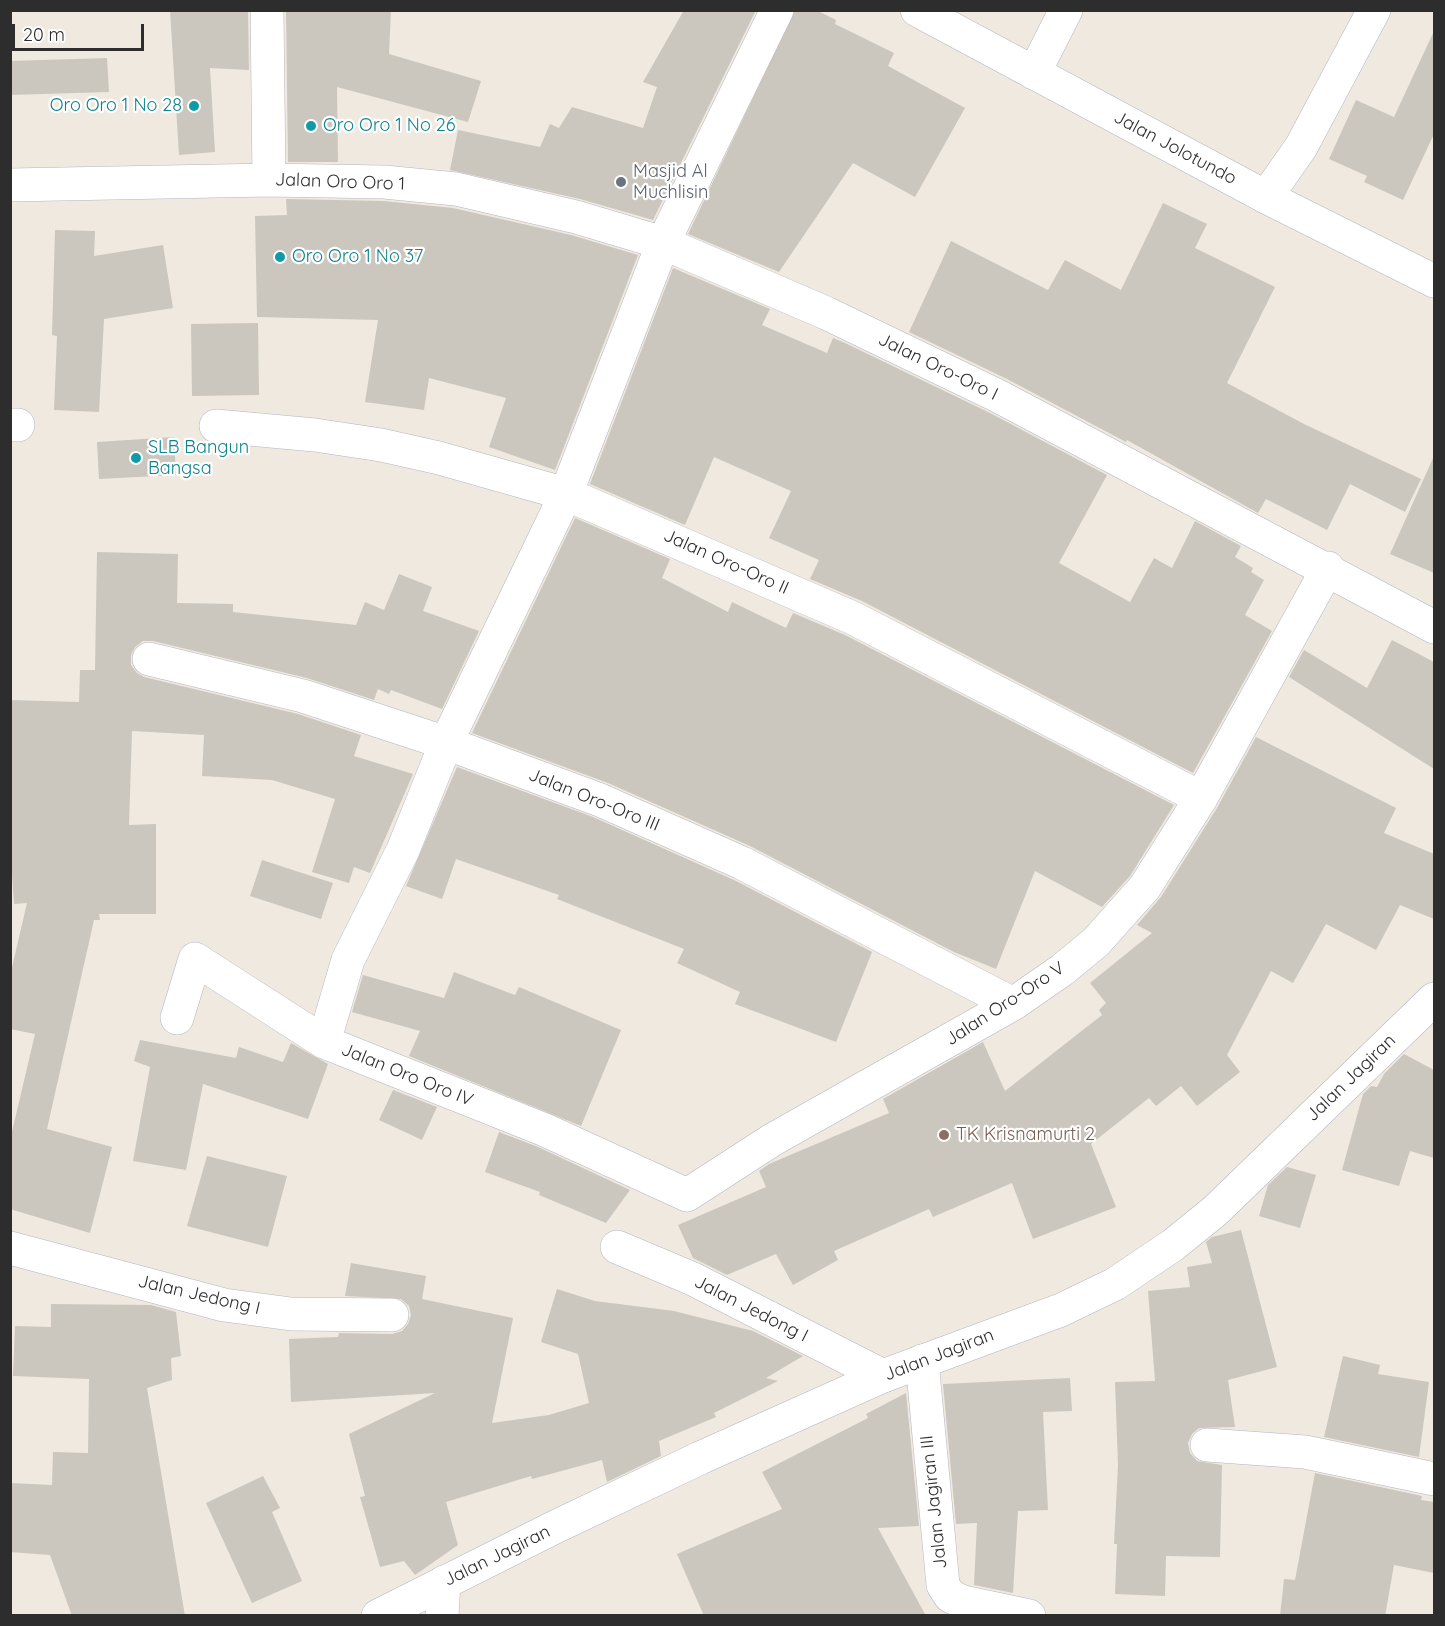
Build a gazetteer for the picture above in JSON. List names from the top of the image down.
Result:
{
  "streets": {
    "street": [
      "Jalan Jolotundo",
      "Jalan Oro Oro 1",
      "Jalan Oro-Oro I",
      "Jalan Oro-Oro II",
      "Jalan Oro-Oro III",
      "Jalan Oro-Oro V",
      "Jalan Oro Oro IV",
      "Jalan Jagiran",
      "Jalan Jedong I",
      "Jalan Jagiran III"
    ]
  },
  "crossings": [
    ["Jalan Oro Oro 1", "Jalan Oro-Oro I"],
    ["Jalan Oro-Oro I", "Jalan Oro-Oro V"],
    ["Jalan Oro-Oro II", "Jalan Oro-Oro V"],
    ["Jalan Oro-Oro III", "Jalan Oro-Oro V"],
    ["Jalan Oro-Oro V", "Jalan Oro Oro IV"],
    ["Jalan Jagiran", "Jalan Jedong I"],
    ["Jalan Jagiran", "Jalan Jagiran III"]
  ],
  "places": [
    "Oro Oro 1 No 28",
    "Oro Oro 1 No 26",
    "Masjid Al Muchlisin",
    "Oro Oro 1 No 37",
    "SLB Bangun Bangsa",
    "TK Krisnamurti 2"
  ],
  "scale_bar": "20 m"
}
